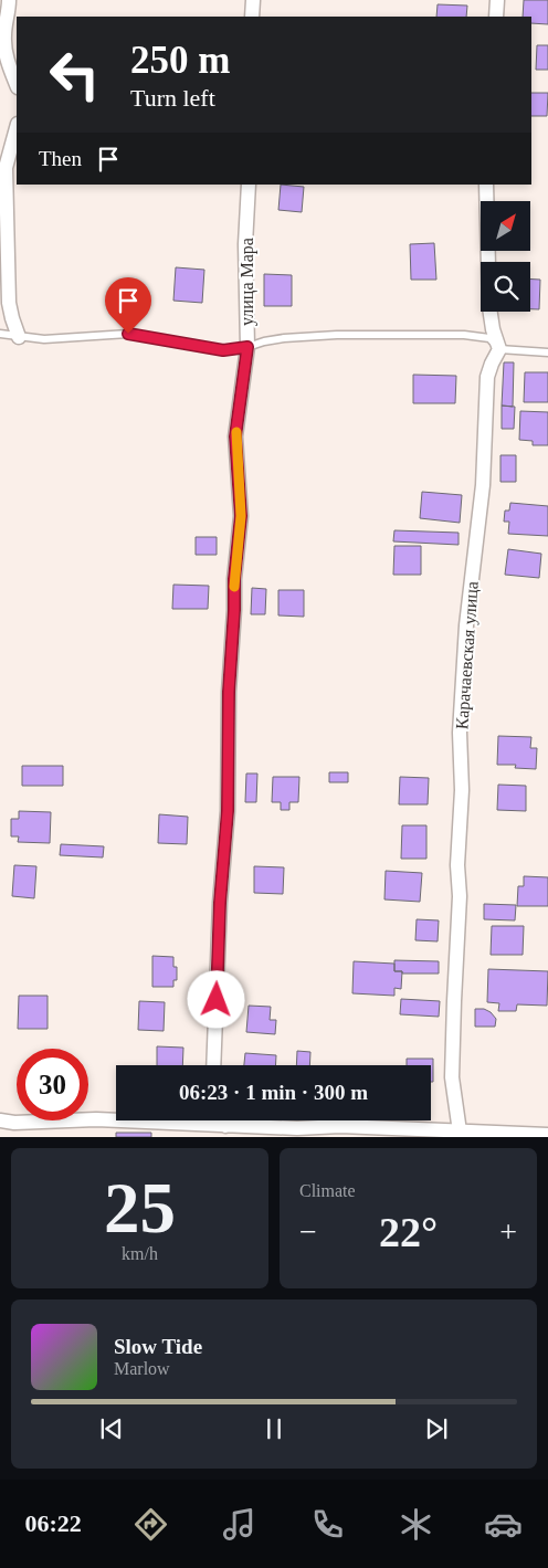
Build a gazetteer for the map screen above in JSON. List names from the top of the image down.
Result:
{
  "streets": {
    "street": ["улица Мара", "Карачаевская улица"]
  },
  "north": "top right",
  "page": {
    "turn": ["250 m", "Turn left"],
    "then": "Then",
    "limit": "30",
    "trip": "06:23 · 1 min · 300 m",
    "tile": [
      ["25", "km/h"],
      "Climate"
    ],
    "heat": ["−", "22°", "+"],
    "song": ["Slow Tide", "Marlow"],
    "tabs": "06:22"
  }
}
